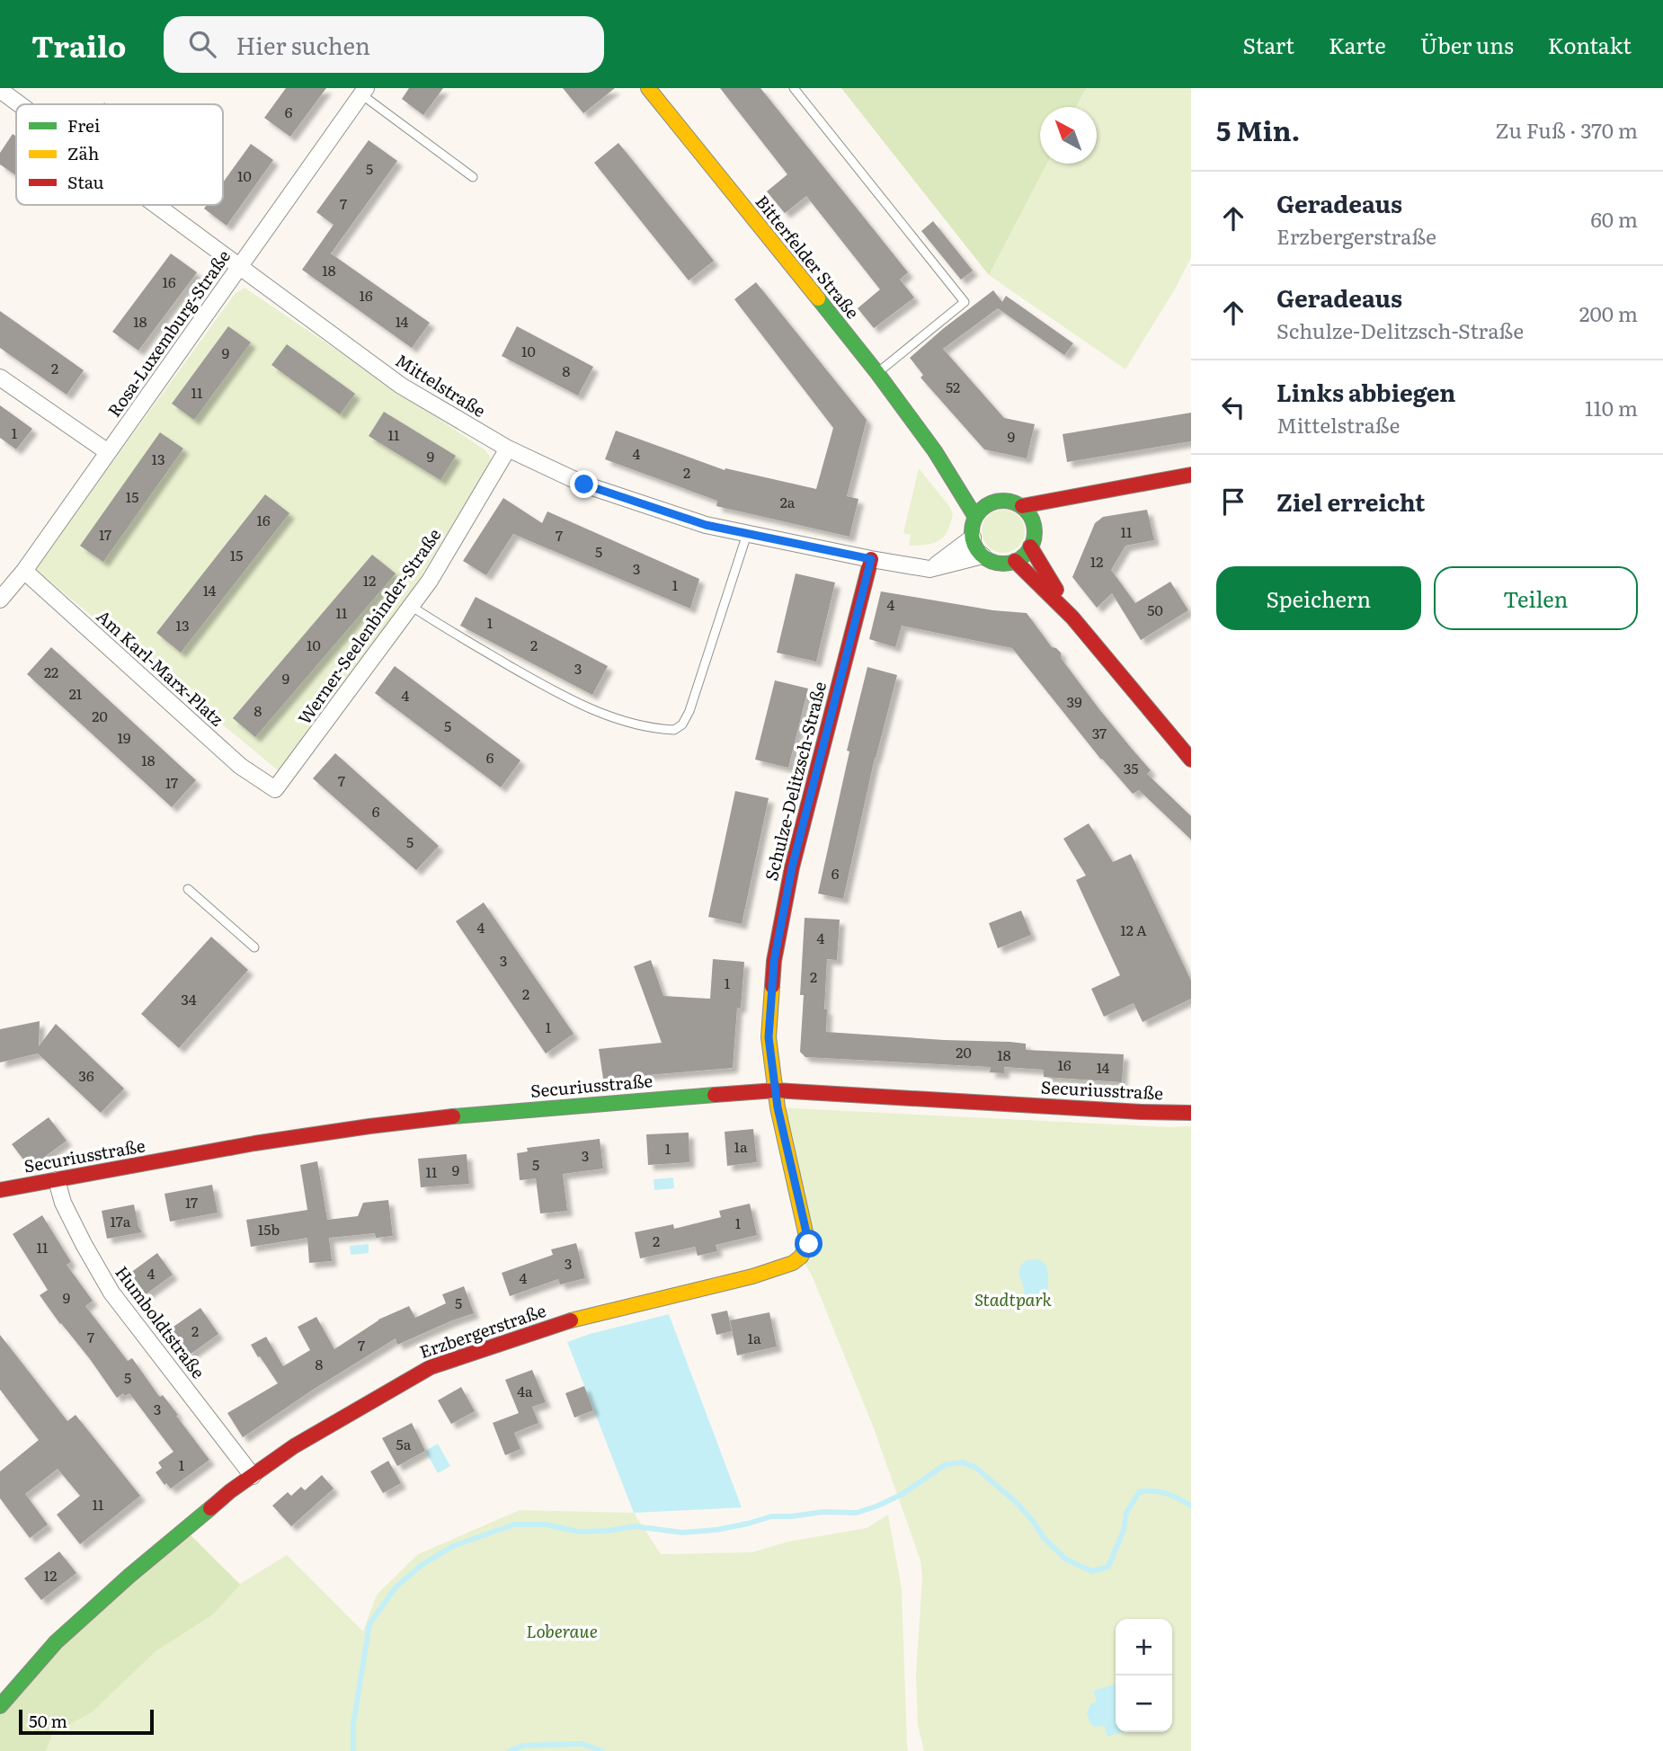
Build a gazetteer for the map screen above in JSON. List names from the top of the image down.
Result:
{
  "streets": {
    "street": [
      "Bitterfelder Straße",
      "Rosa-Luxemburg-Straße",
      "Mittelstraße",
      "Werner-Seelenbinder-Straße",
      "Am Karl-Marx-Platz",
      "Schulze-Delitzsch-Straße",
      "Securiusstraße",
      "Humboldtstraße",
      "Erzbergerstraße"
    ]
  },
  "crossings": [
    ["Bitterfelder Straße", "Mittelstraße"],
    ["Rosa-Luxemburg-Straße", "Mittelstraße"],
    ["Rosa-Luxemburg-Straße", "Am Karl-Marx-Platz"],
    ["Mittelstraße", "Werner-Seelenbinder-Straße"],
    ["Mittelstraße", "Schulze-Delitzsch-Straße"],
    ["Werner-Seelenbinder-Straße", "Am Karl-Marx-Platz"],
    ["Schulze-Delitzsch-Straße", "Securiusstraße"],
    ["Schulze-Delitzsch-Straße", "Erzbergerstraße"],
    ["Securiusstraße", "Humboldtstraße"],
    ["Securiusstraße", "Erzbergerstraße"],
    ["Humboldtstraße", "Erzbergerstraße"]
  ],
  "parks": ["Stadtpark", "Loberaue"],
  "house_numbers": [
    "6",
    "5",
    "10",
    "7",
    "18",
    "16",
    "16",
    "18",
    "14",
    "10",
    "9",
    "2",
    "8",
    "52",
    "11",
    "1",
    "11",
    "9",
    "4",
    "9",
    "13",
    "2",
    "15",
    "2a",
    "16",
    "11",
    "17",
    "7",
    "5",
    "15",
    "12",
    "3",
    "12",
    "1",
    "14",
    "4",
    "50",
    "11",
    "1",
    "13",
    "10",
    "2",
    "3",
    "22",
    "9",
    "21",
    "4",
    "39",
    "8",
    "20",
    "5",
    "37",
    "19",
    "6",
    "18",
    "35",
    "7",
    "17",
    "6",
    "5",
    "6",
    "4",
    "12 A",
    "4",
    "3",
    "2",
    "1",
    "2",
    "34",
    "1",
    "20",
    "18",
    "16",
    "14",
    "36",
    "1a",
    "1",
    "3",
    "5",
    "9",
    "11",
    "17",
    "17a",
    "1",
    "15b",
    "2",
    "11",
    "3",
    "4",
    "4",
    "9",
    "5",
    "2",
    "7",
    "1a",
    "7",
    "8",
    "5",
    "4a",
    "3",
    "5a",
    "1",
    "11",
    "12"
  ],
  "legend": ["Frei", "Zäh", "Stau"],
  "scale_bar": "50 m",
  "north": "top left",
  "page": {
    "header": "Trailo",
    "search": "Hier suchen",
    "nav": [
      "Start",
      "Karte",
      "Über uns",
      "Kontakt"
    ],
    "heading": ["5 Min.", "Zu Fuß · 370 m"],
    "list": [
      ["Geradeaus", "Erzbergerstraße", "60 m"],
      ["Geradeaus", "Schulze-Delitzsch-Straße", "200 m"],
      ["Links abbiegen", "Mittelstraße", "110 m"],
      "Ziel erreicht"
    ],
    "buttons": ["Speichern", "Teilen"],
    "map_buttons": ["+", "−"],
    "scale": "50 m"
  }
}
